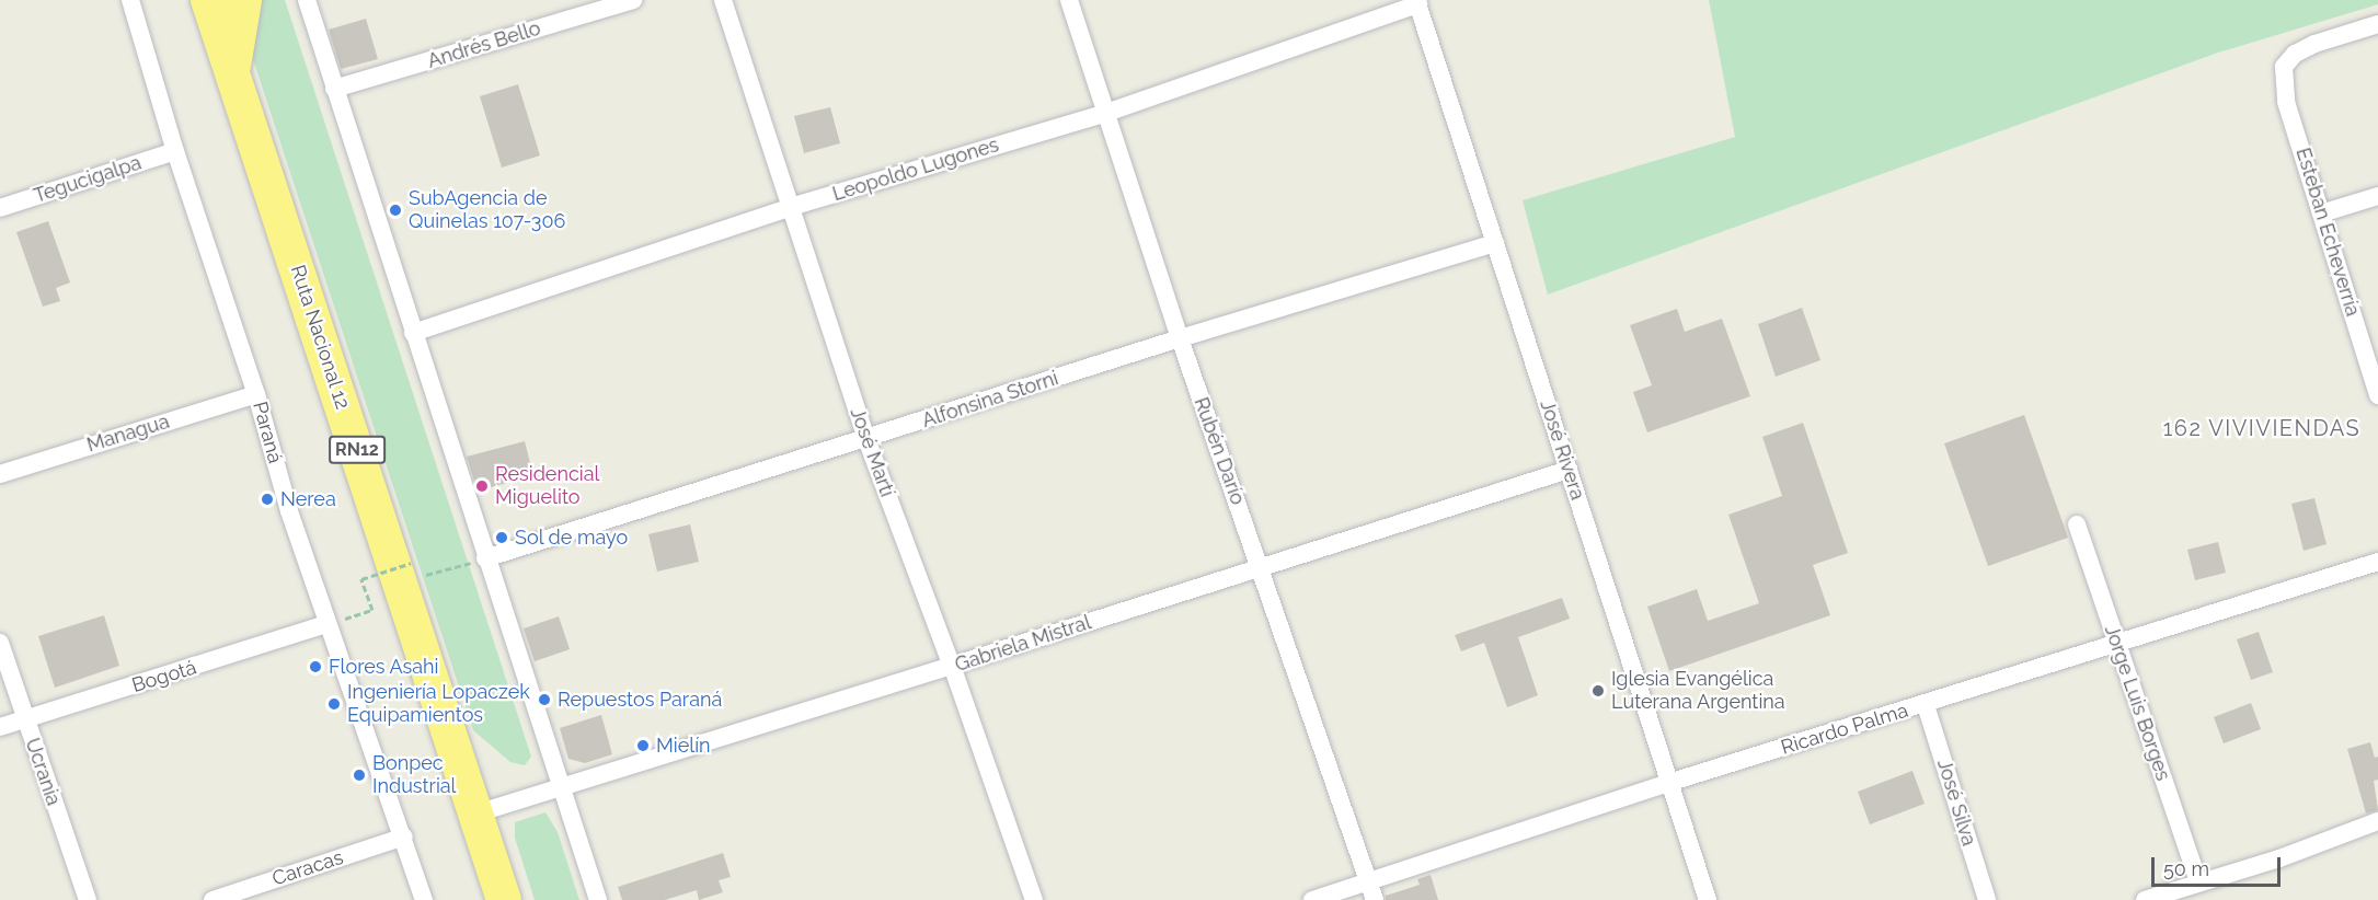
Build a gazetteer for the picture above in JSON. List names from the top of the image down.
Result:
{
  "streets": {
    "highway": ["Ruta Nacional 12", "RN12"],
    "street": [
      "Andrés Bello",
      "Leopoldo Lugones",
      "Tegucigalpa",
      "Esteban Echeverría",
      "Alfonsina Storni",
      "Paraná",
      "Managua",
      "José Rivera",
      "Rubén Darío",
      "José Martí",
      "Gabriela Mistral",
      "Bogotá",
      "Jorge Luis Borges",
      "Ricardo Palma",
      "Ucrania",
      "José Silva",
      "Caracas"
    ]
  },
  "crossings": [
    ["Leopoldo Lugones", "José Rivera"],
    ["Leopoldo Lugones", "Rubén Darío"],
    ["Leopoldo Lugones", "José Martí"],
    ["Tegucigalpa", "Paraná"],
    ["Ruta Nacional 12", "Gabriela Mistral"],
    ["Alfonsina Storni", "José Rivera"],
    ["Alfonsina Storni", "Rubén Darío"],
    ["Alfonsina Storni", "José Martí"],
    ["Paraná", "Managua"],
    ["Paraná", "Bogotá"],
    ["Paraná", "Caracas"],
    ["José Rivera", "Gabriela Mistral"],
    ["José Rivera", "Ricardo Palma"],
    ["Rubén Darío", "Gabriela Mistral"],
    ["Rubén Darío", "Ricardo Palma"],
    ["José Martí", "Gabriela Mistral"],
    ["Bogotá", "Ucrania"],
    ["Jorge Luis Borges", "Ricardo Palma"],
    ["Ricardo Palma", "José Silva"]
  ],
  "districts": ["162 VIVIVIENDAS"],
  "places": [
    "SubAgencia de Quinelas 107-306",
    "Residencial Miguelito",
    "Nerea",
    "Sol de mayo",
    "Flores Asahi",
    "Iglesia Evangélica Luterana Argentina",
    "Repuestos Paraná",
    "Ingeniería Lopaczek Equipamientos",
    "Mielín",
    "Bonpec Industrial"
  ],
  "scale_bar": "50 m"
}
